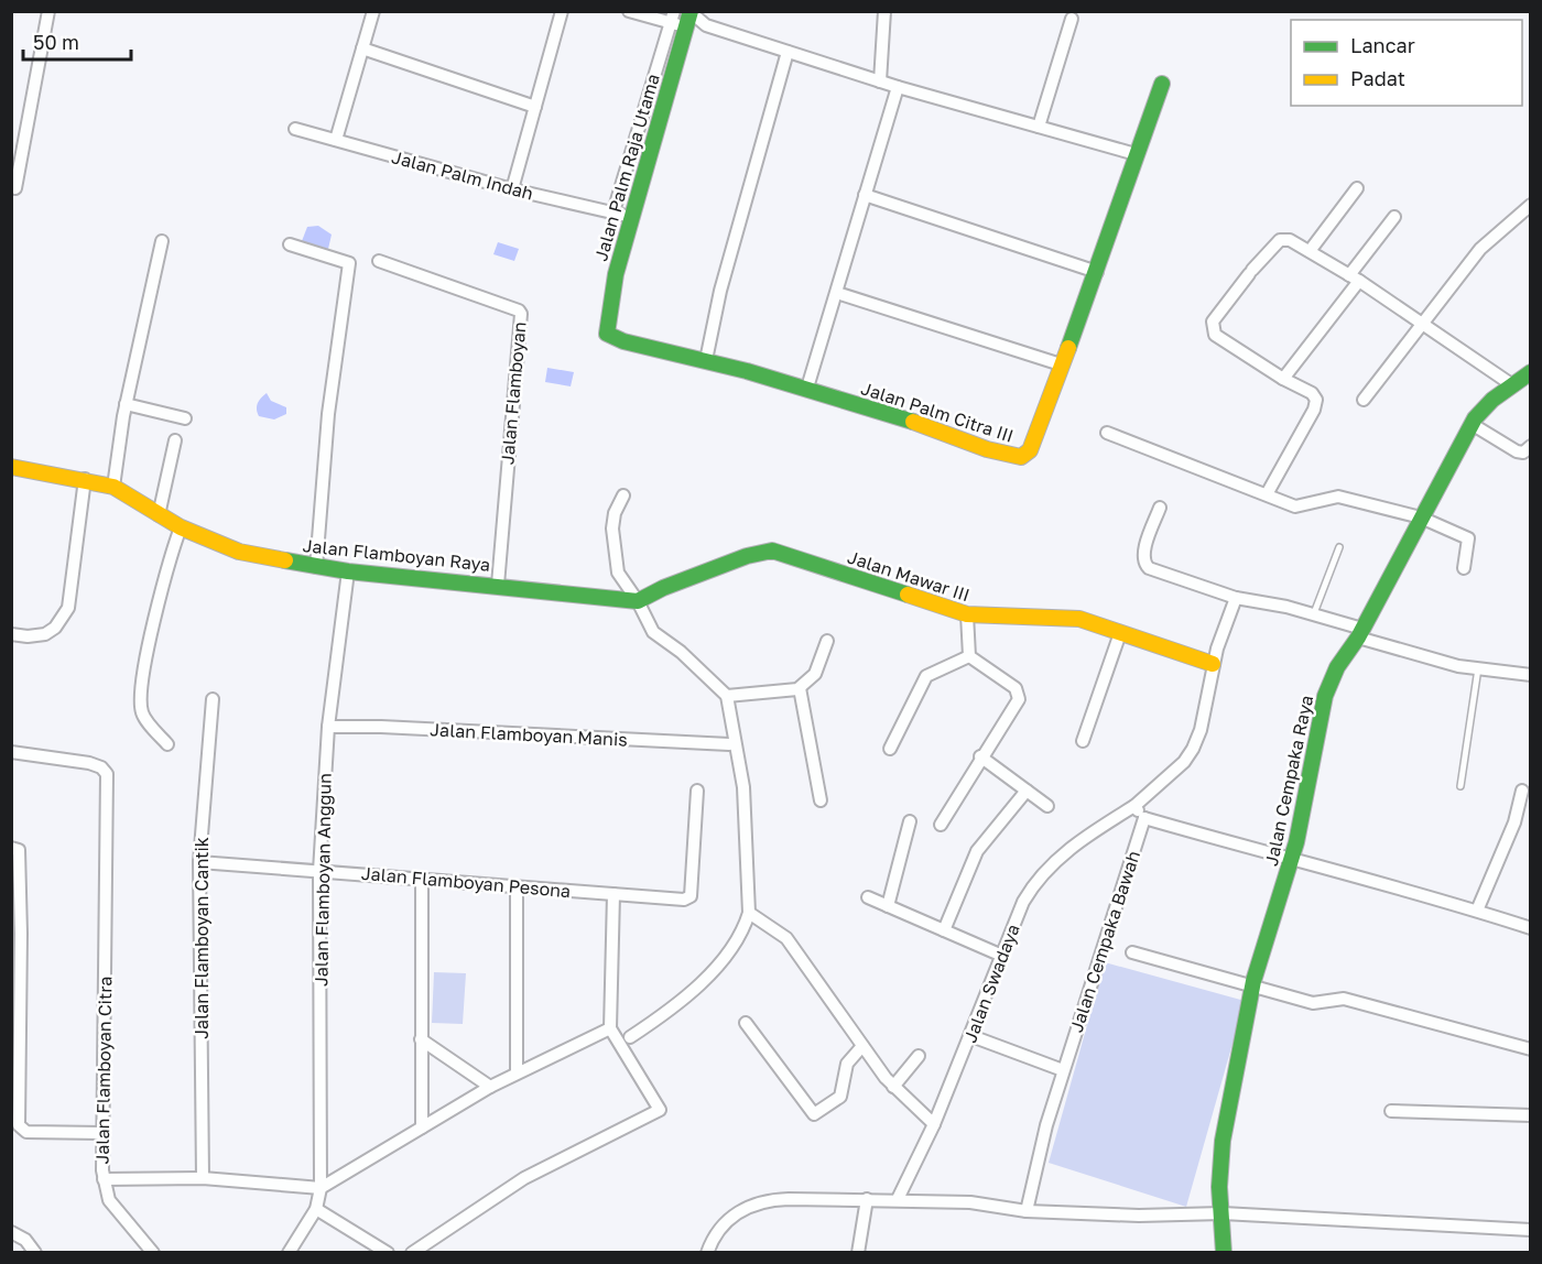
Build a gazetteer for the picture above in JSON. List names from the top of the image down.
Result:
{
  "streets": {
    "street": [
      "Jalan Palm Raja Utama",
      "Jalan Palm Indah",
      "Jalan Flamboyan",
      "Jalan Palm Citra III",
      "Jalan Flamboyan Raya",
      "Jalan Mawar III",
      "Jalan Flamboyan Manis",
      "Jalan Cempaka Raya",
      "Jalan Flamboyan Anggun",
      "Jalan Flamboyan Pesona",
      "Jalan Flamboyan Cantik",
      "Jalan Cempaka Bawah",
      "Jalan Swadaya",
      "Jalan Flamboyan Citra"
    ]
  },
  "crossings": [
    ["Jalan Palm Raja Utama", "Jalan Palm Indah"],
    ["Jalan Palm Raja Utama", "Jalan Palm Citra III"],
    ["Jalan Flamboyan", "Jalan Flamboyan Raya"],
    ["Jalan Flamboyan Raya", "Jalan Mawar III"],
    ["Jalan Flamboyan Raya", "Jalan Flamboyan Anggun"],
    ["Jalan Mawar III", "Jalan Swadaya"],
    ["Jalan Flamboyan Manis", "Jalan Flamboyan Anggun"],
    ["Jalan Flamboyan Anggun", "Jalan Flamboyan Pesona"],
    ["Jalan Flamboyan Anggun", "Jalan Flamboyan Citra"],
    ["Jalan Flamboyan Pesona", "Jalan Flamboyan Cantik"],
    ["Jalan Flamboyan Cantik", "Jalan Flamboyan Citra"]
  ],
  "legend": ["Lancar", "Padat"],
  "scale_bar": "50 m"
}
